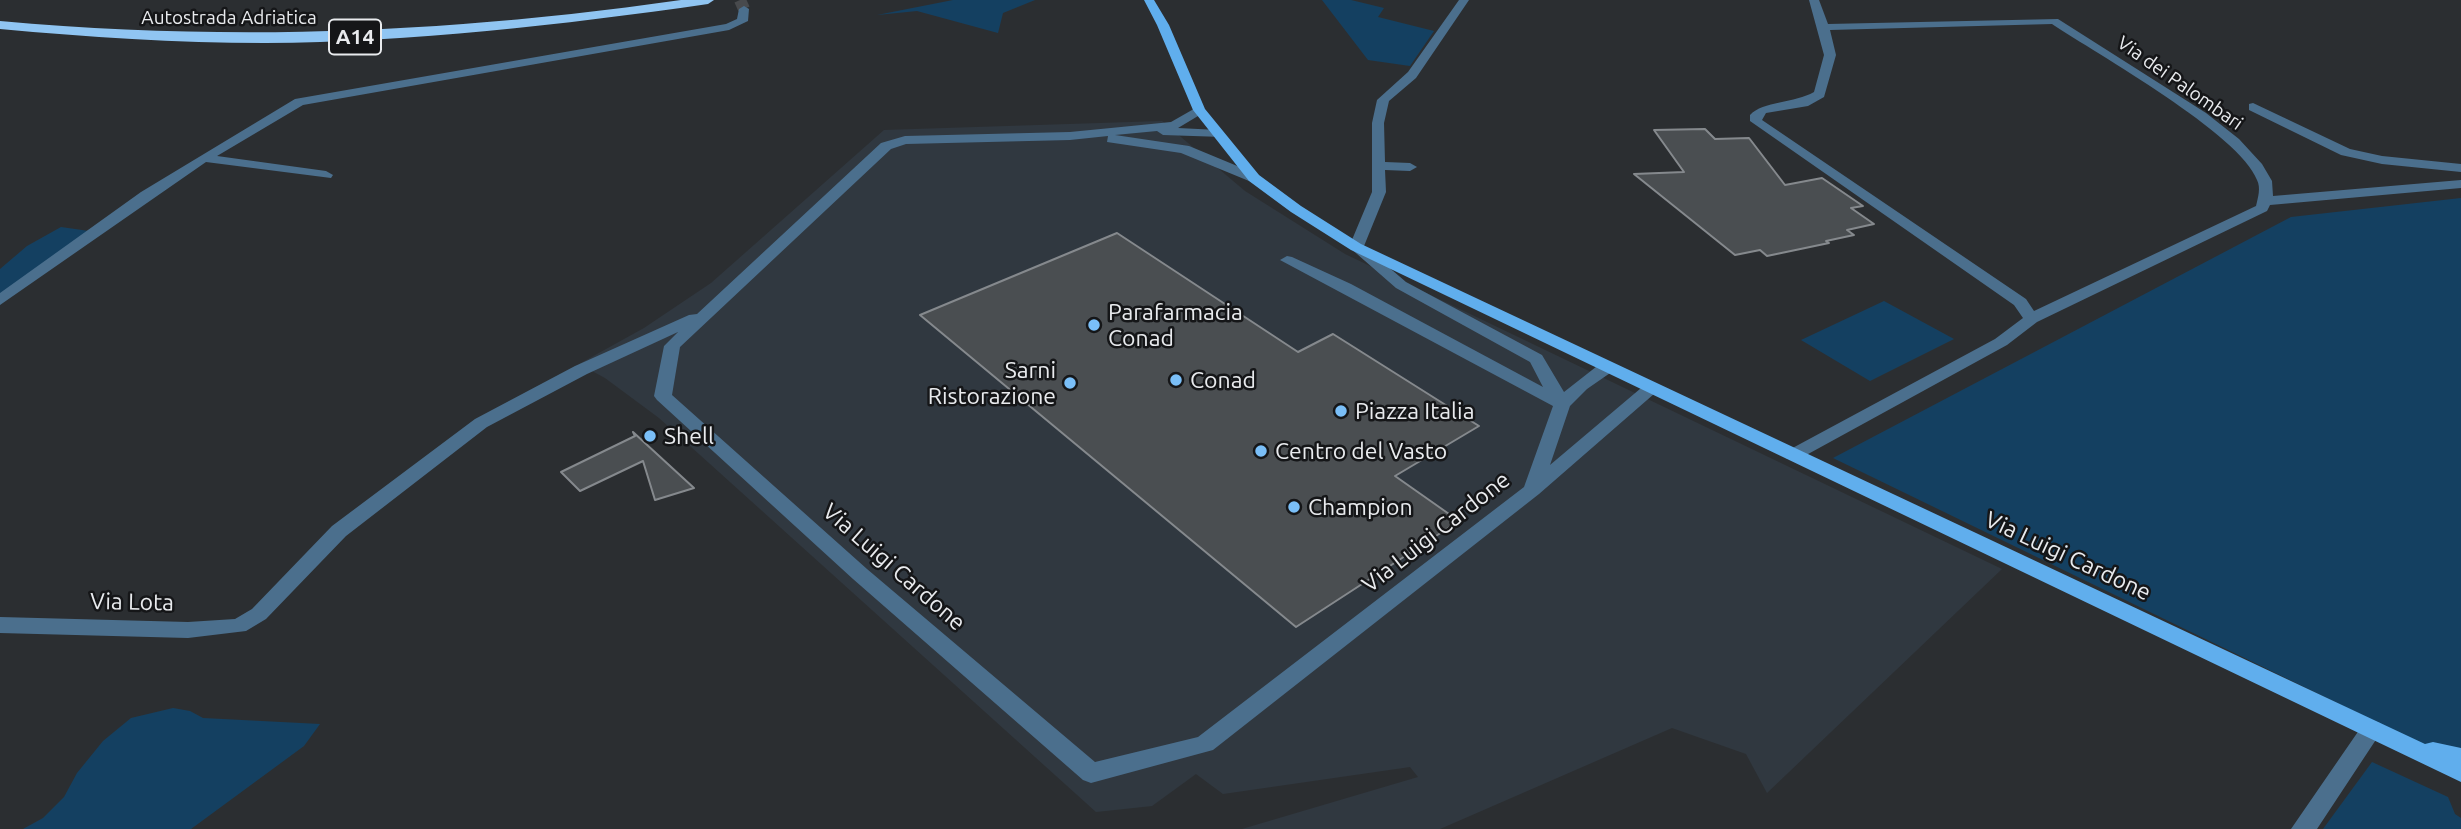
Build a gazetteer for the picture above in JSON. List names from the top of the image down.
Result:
{
  "streets": {
    "highway": ["Autostrada Adriatica", "A14"],
    "main road": ["Via Luigi Cardone"],
    "street": ["Via dei Palombari", "Via Lota"]
  },
  "crossings": [
    ["Via Luigi Cardone", "Via Lota"]
  ],
  "places": [
    "Parafarmacia Conad",
    "Conad",
    "Sarni Ristorazione",
    "Piazza Italia",
    "Shell",
    "Centro del Vasto",
    "Champion"
  ]
}
